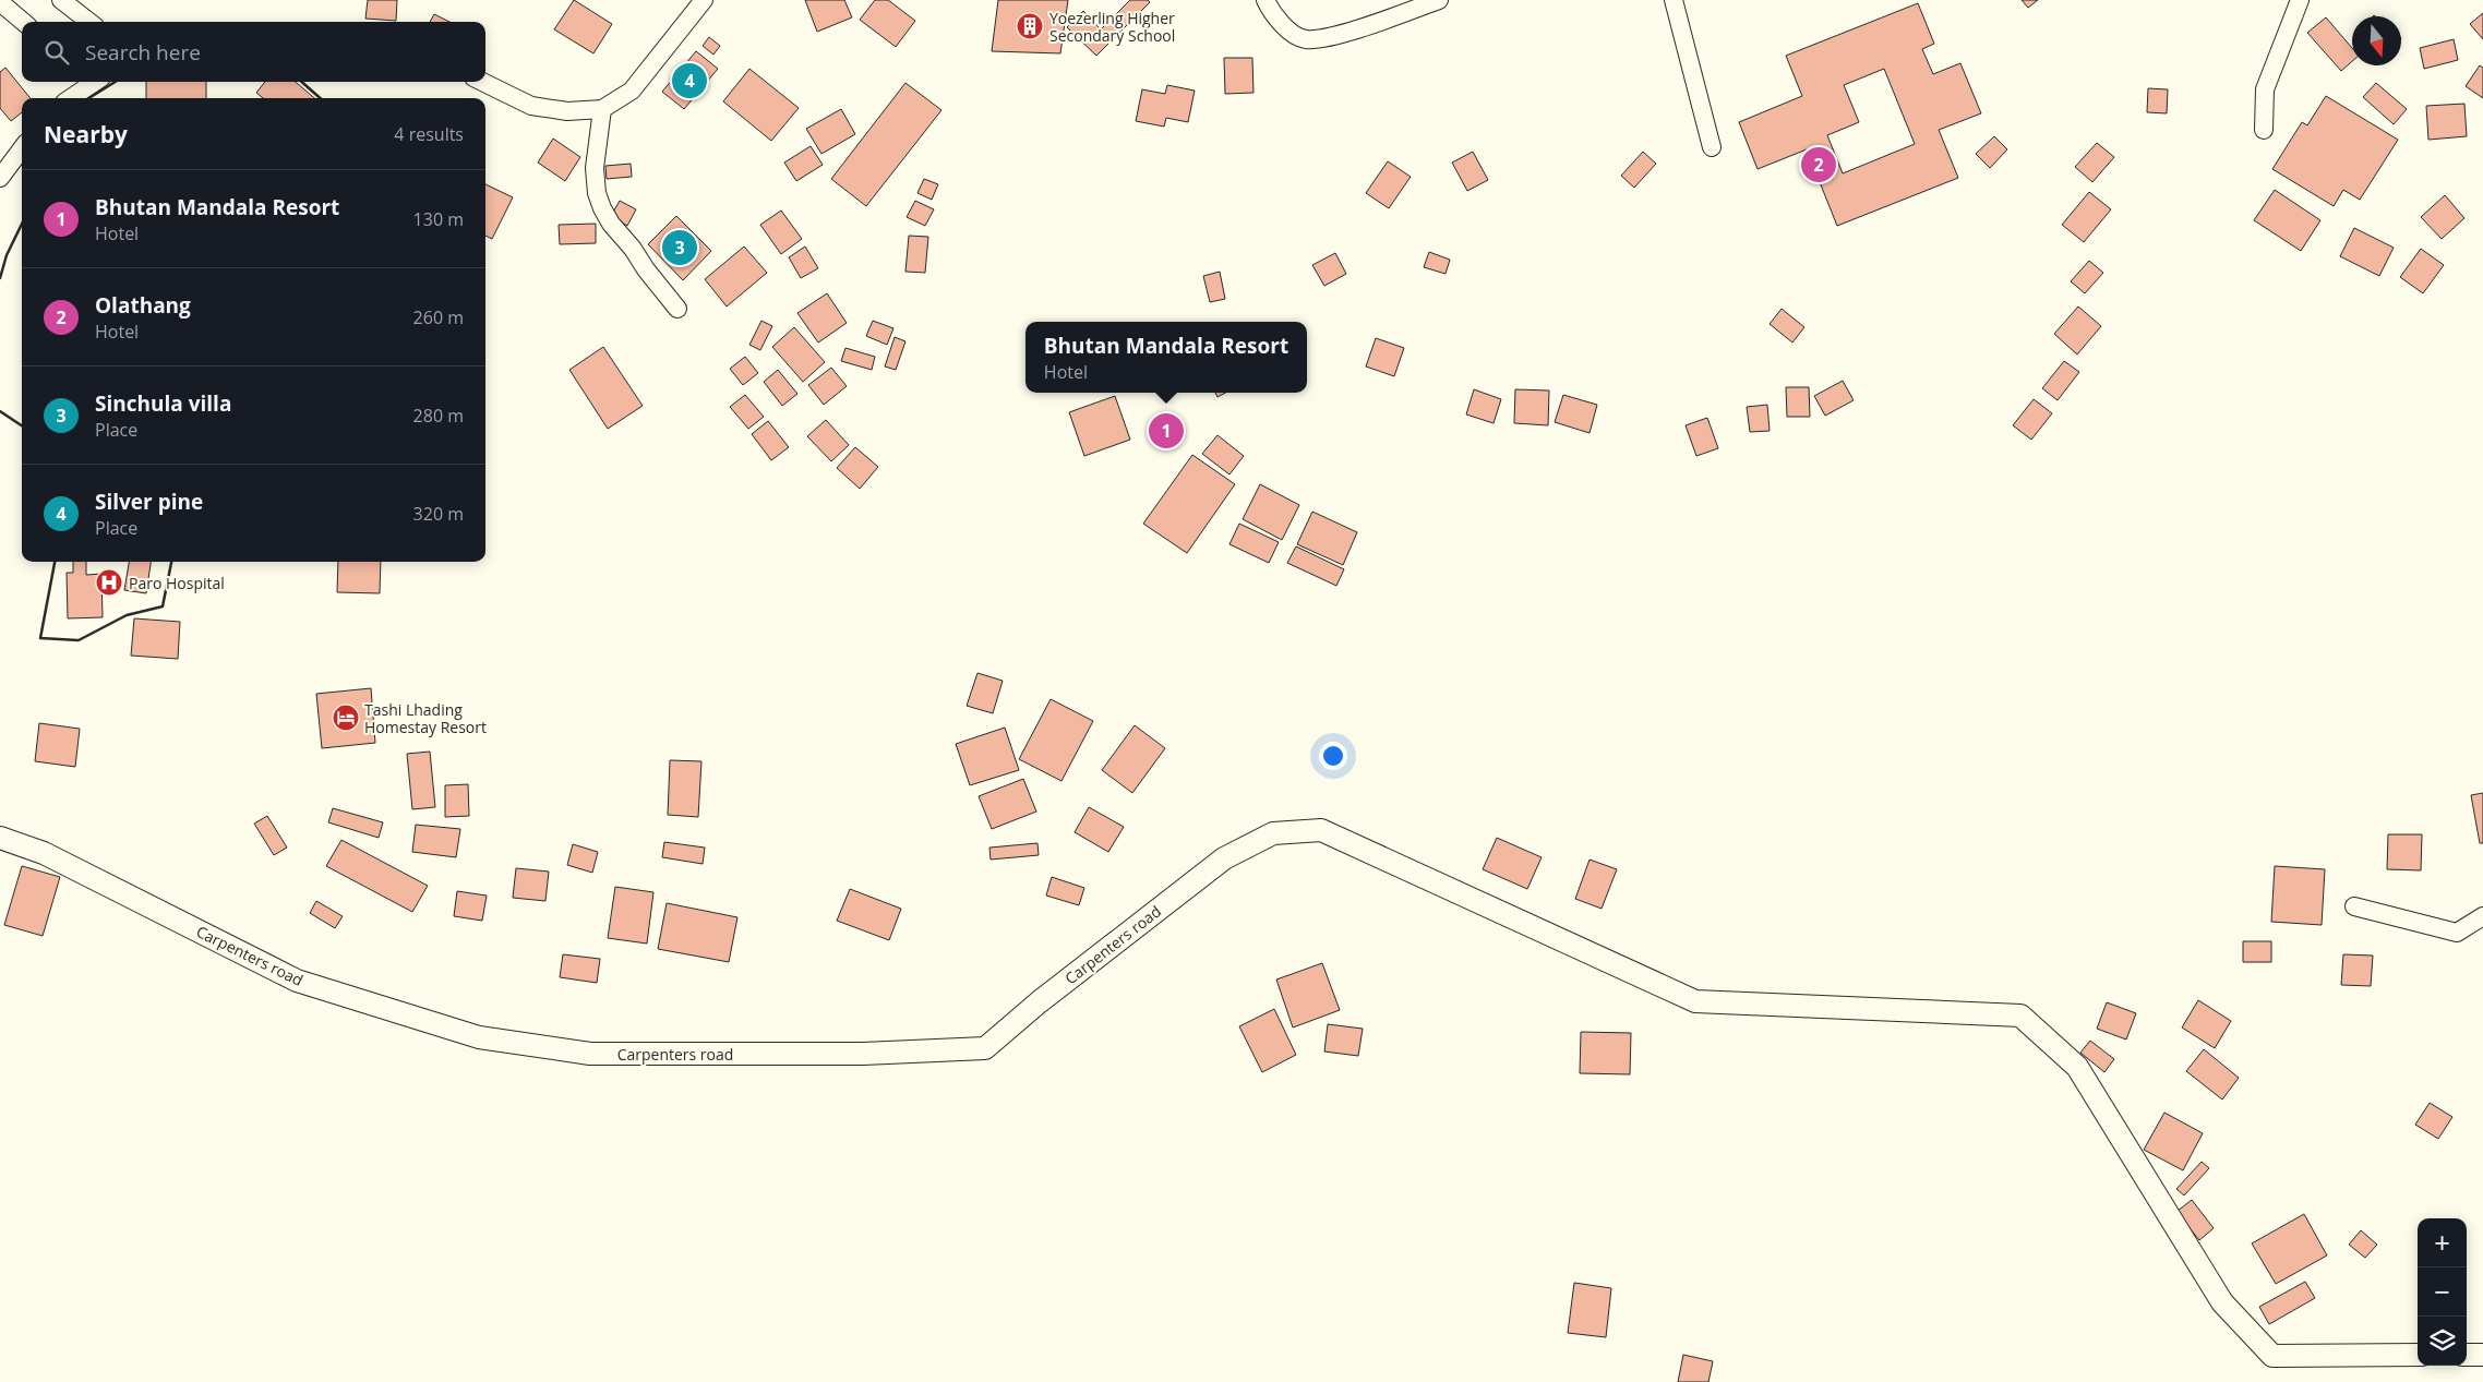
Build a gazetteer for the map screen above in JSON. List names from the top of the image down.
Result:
{
  "streets": {
    "street": ["Carpenters road"]
  },
  "places": {
    "building": ["Yoezerling Higher Secondary School"],
    "hospital": ["Paro Hospital"],
    "hotel": ["Tashi Lhading Homestay Resort"]
  },
  "north": "bottom",
  "page": {
    "search": "Search here",
    "pins": [
      "4",
      "2",
      "3",
      "1"
    ],
    "heading": ["Nearby", "4 results"],
    "list": [
      {
        "mark": "1",
        "name": "Bhutan Mandala Resort",
        "note": "Hotel",
        "value": "130 m"
      },
      {
        "mark": "2",
        "name": "Olathang",
        "note": "Hotel",
        "value": "260 m"
      },
      {
        "mark": "3",
        "name": "Sinchula villa",
        "note": "Place",
        "value": "280 m"
      },
      {
        "mark": "4",
        "name": "Silver pine",
        "note": "Place",
        "value": "320 m"
      }
    ],
    "popup": ["Bhutan Mandala Resort", "Hotel"],
    "map_buttons": ["+", "−"]
  }
}
